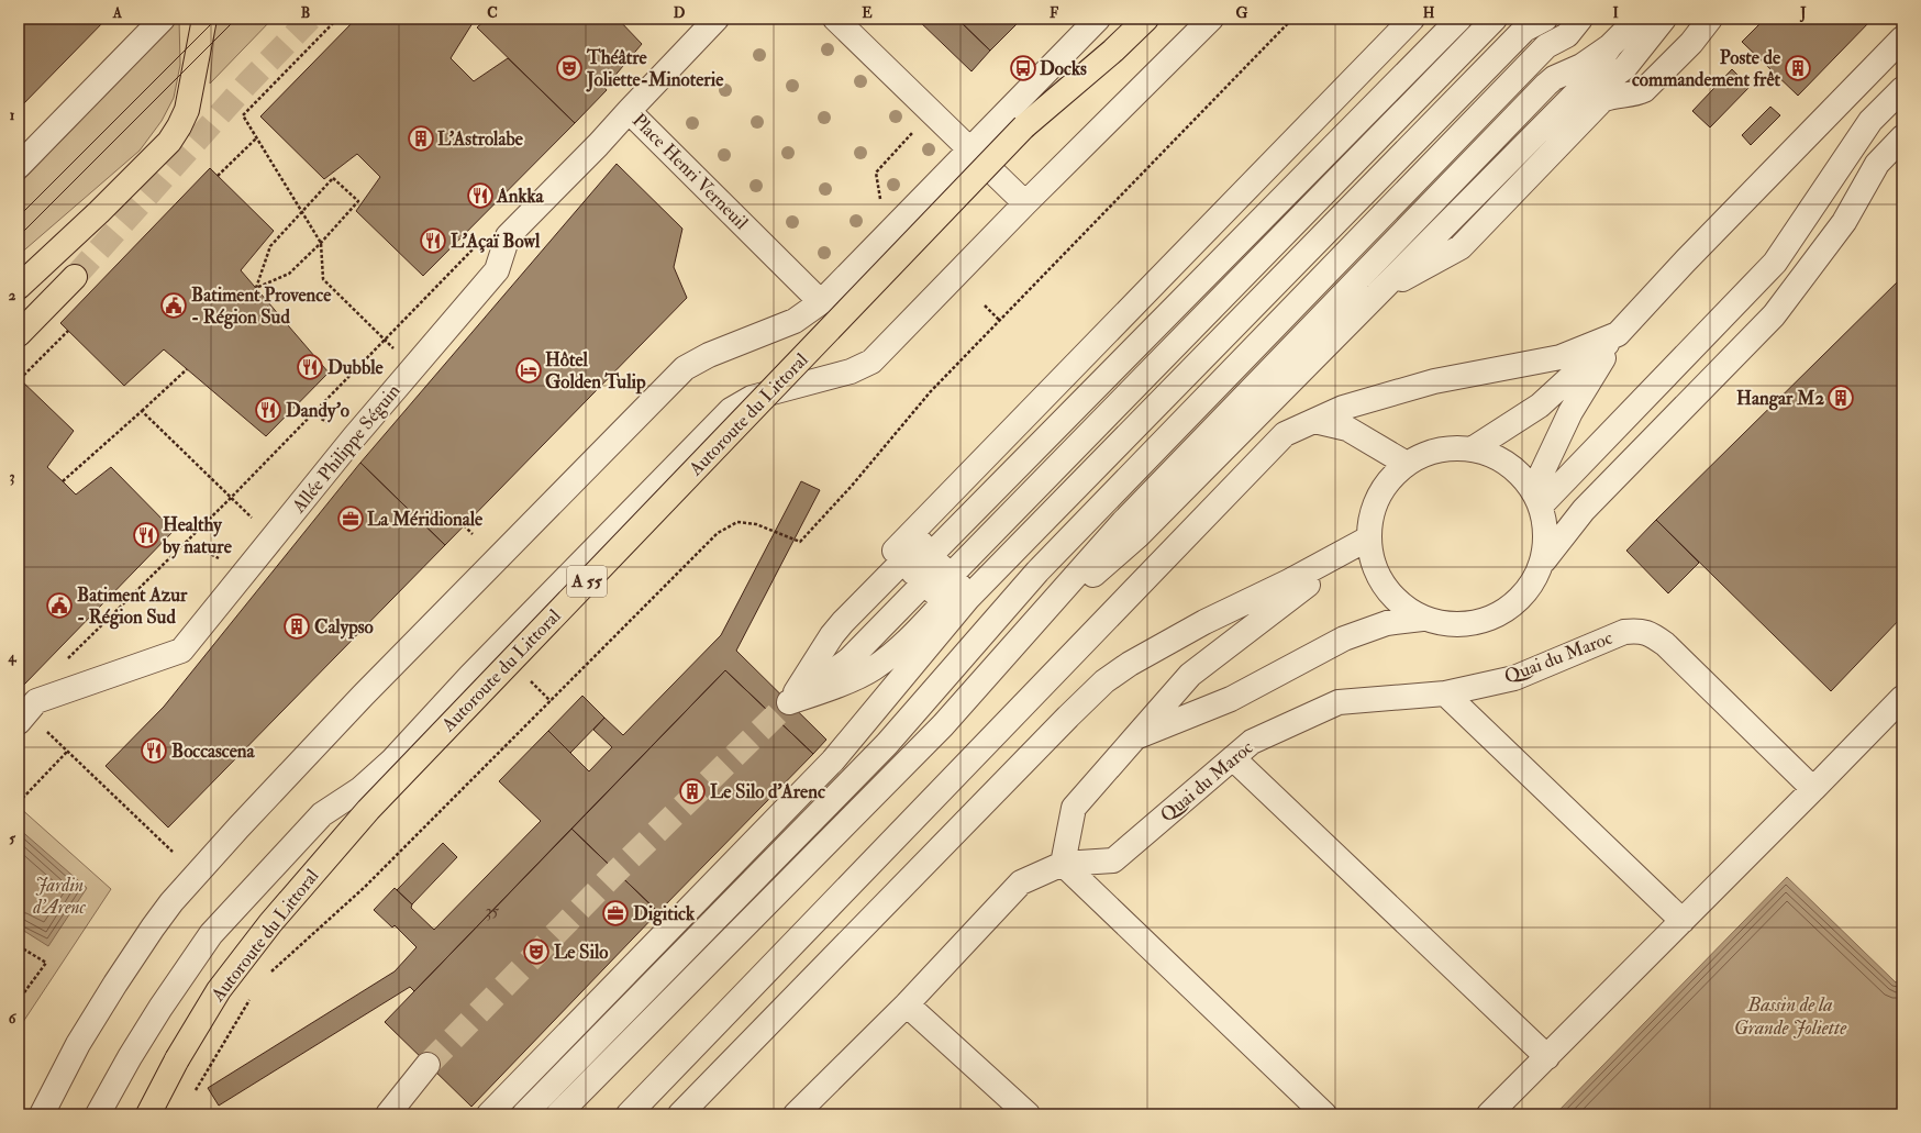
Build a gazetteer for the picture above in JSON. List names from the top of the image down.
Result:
{
  "streets": {
    "highway": ["Autoroute du Littoral", "A 55"],
    "street": ["Place Henri Verneuil", "Allée Philippe Séguin", "Quai du Maroc"]
  },
  "crossings": [
    ["Place Henri Verneuil", "Allée Philippe Séguin"]
  ],
  "water": ["Bassin de la Grande Joliette"],
  "parks": ["Jardin d’Arenc"],
  "places": {
    "theatre": ["Théâtre Joliette-Minoterie", "Le Silo"],
    "bus stop": ["Docks"],
    "building": [
      "Poste de commandement frêt",
      "L'Astrolabe",
      "Hangar M2",
      "Calypso",
      "Le Silo d'Arenc"
    ],
    "restaurant": [
      "Ankka",
      "L'Açaï Bowl",
      "Dubble",
      "Dandy’o",
      "Healthy by nature",
      "Boccascena"
    ],
    "public building": ["Batiment Provence - Région Sud", "Batiment Azur - Région Sud"],
    "hotel": ["Hôtel Golden Tulip"],
    "office": ["La Méridionale", "Digitick"]
  },
  "house_numbers": ["35"],
  "grid": {
    "columns": [
      "A",
      "B",
      "C",
      "D",
      "E",
      "F",
      "G",
      "H",
      "I",
      "J"
    ],
    "rows": [
      "1",
      "2",
      "3",
      "4",
      "5",
      "6"
    ]
  }
}
